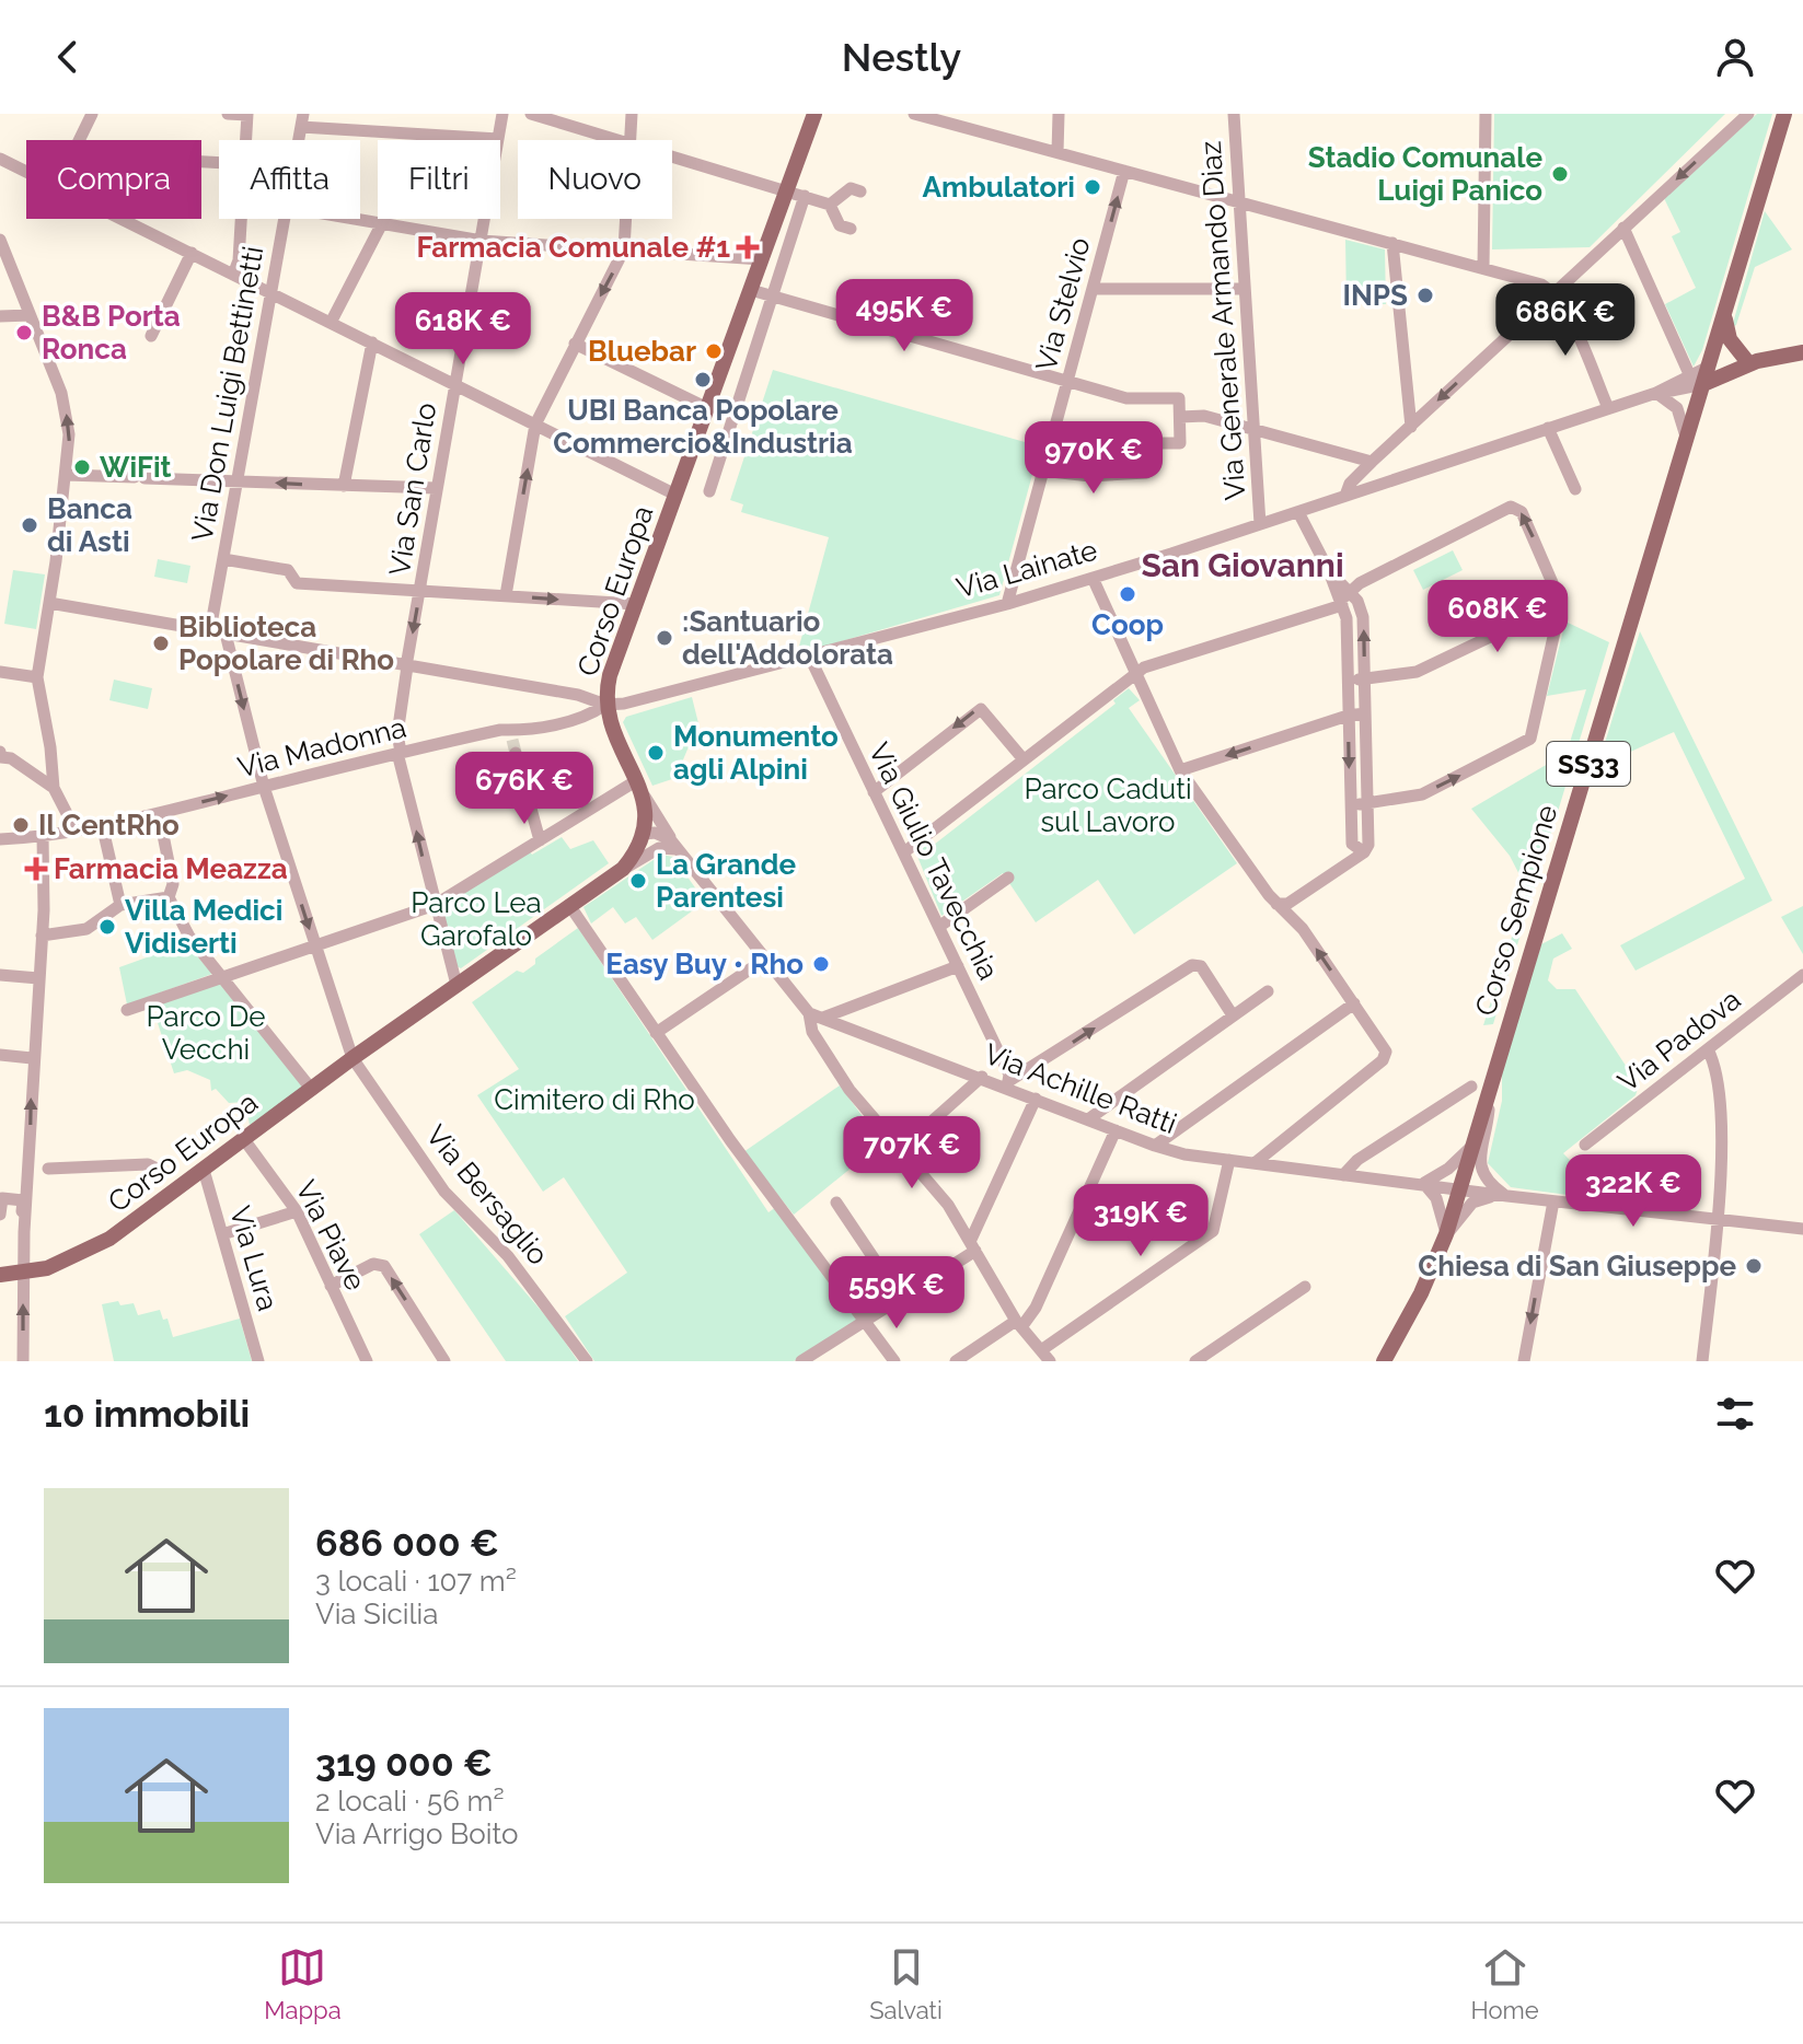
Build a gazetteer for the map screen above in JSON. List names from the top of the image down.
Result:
{
  "streets": {
    "main road": [
      "Via Lainate",
      "Corso Europa",
      "SS33",
      "Corso Sempione"
    ],
    "street": [
      "Via Stelvio",
      "Via Generale Armando Diaz",
      "Via Don Luigi Bettinetti",
      "Via San Carlo",
      "Via Madonna",
      "Via Giulio Tavecchia",
      "Via Padova",
      "Via Achille Ratti",
      "Via Bersaglio",
      "Via Piave",
      "Via Lura"
    ]
  },
  "crossings": [
    ["Via Stelvio", "Via Lainate"],
    ["Via Generale Armando Diaz", "Via Lainate"],
    ["Via San Carlo", "Corso Europa"],
    ["Via San Carlo", "Via Madonna"],
    ["Via Lainate", "Corso Europa"],
    ["Via Lainate", "Via Madonna"],
    ["Via Lainate", "Via Giulio Tavecchia"],
    ["Via Lainate", "Corso Sempione"],
    ["Corso Europa", "Via Madonna"],
    ["Corso Europa", "Via Bersaglio"],
    ["Corso Europa", "Via Piave"],
    ["Corso Europa", "Via Lura"],
    ["Via Madonna", "Via Bersaglio"],
    ["Via Giulio Tavecchia", "Via Achille Ratti"],
    ["Corso Sempione", "Via Achille Ratti"]
  ],
  "one_way": ["Via Bersaglio"],
  "districts": ["San Giovanni"],
  "parks": [
    "Parco Caduti sul Lavoro",
    "Parco Lea Garofalo",
    "Parco De Vecchi",
    "Cimitero di Rho"
  ],
  "places": {
    "other": [
      "Stadio Comunale Luigi Panico",
      "Ambulatori",
      "INPS",
      "B&B Porta Ronca",
      "Bluebar",
      "UBI Banca Popolare Commercio&Industria",
      "WiFit",
      "Banca di Asti",
      "Coop",
      ":Santuario dell'Addolorata",
      "Biblioteca Popolare di Rho",
      "Monumento agli Alpini",
      "Il CentRho",
      "La Grande Parentesi",
      "Villa Medici Vidiserti",
      "Easy Buy • Rho",
      "Chiesa di San Giuseppe"
    ],
    "health": ["Farmacia Comunale #1", "Farmacia Meazza"]
  },
  "page": {
    "header": "Nestly",
    "chip": [
      "Compra",
      "Affitta",
      "Filtri",
      "Nuovo"
    ],
    "price": [
      "495K €",
      "686K €",
      "618K €",
      "970K €",
      "608K €",
      "676K €",
      "707K €",
      "322K €",
      "319K €",
      "559K €"
    ],
    "heading": "10 immobili",
    "list": [
      {
        "name": "686 000 €",
        "note": "3 locali · 107 m² · Via Sicilia"
      },
      {
        "name": "319 000 €",
        "note": "2 locali · 56 m² · Via Arrigo Boito"
      }
    ],
    "tabs": ["Mappa", "Salvati", "Home"]
  }
}
